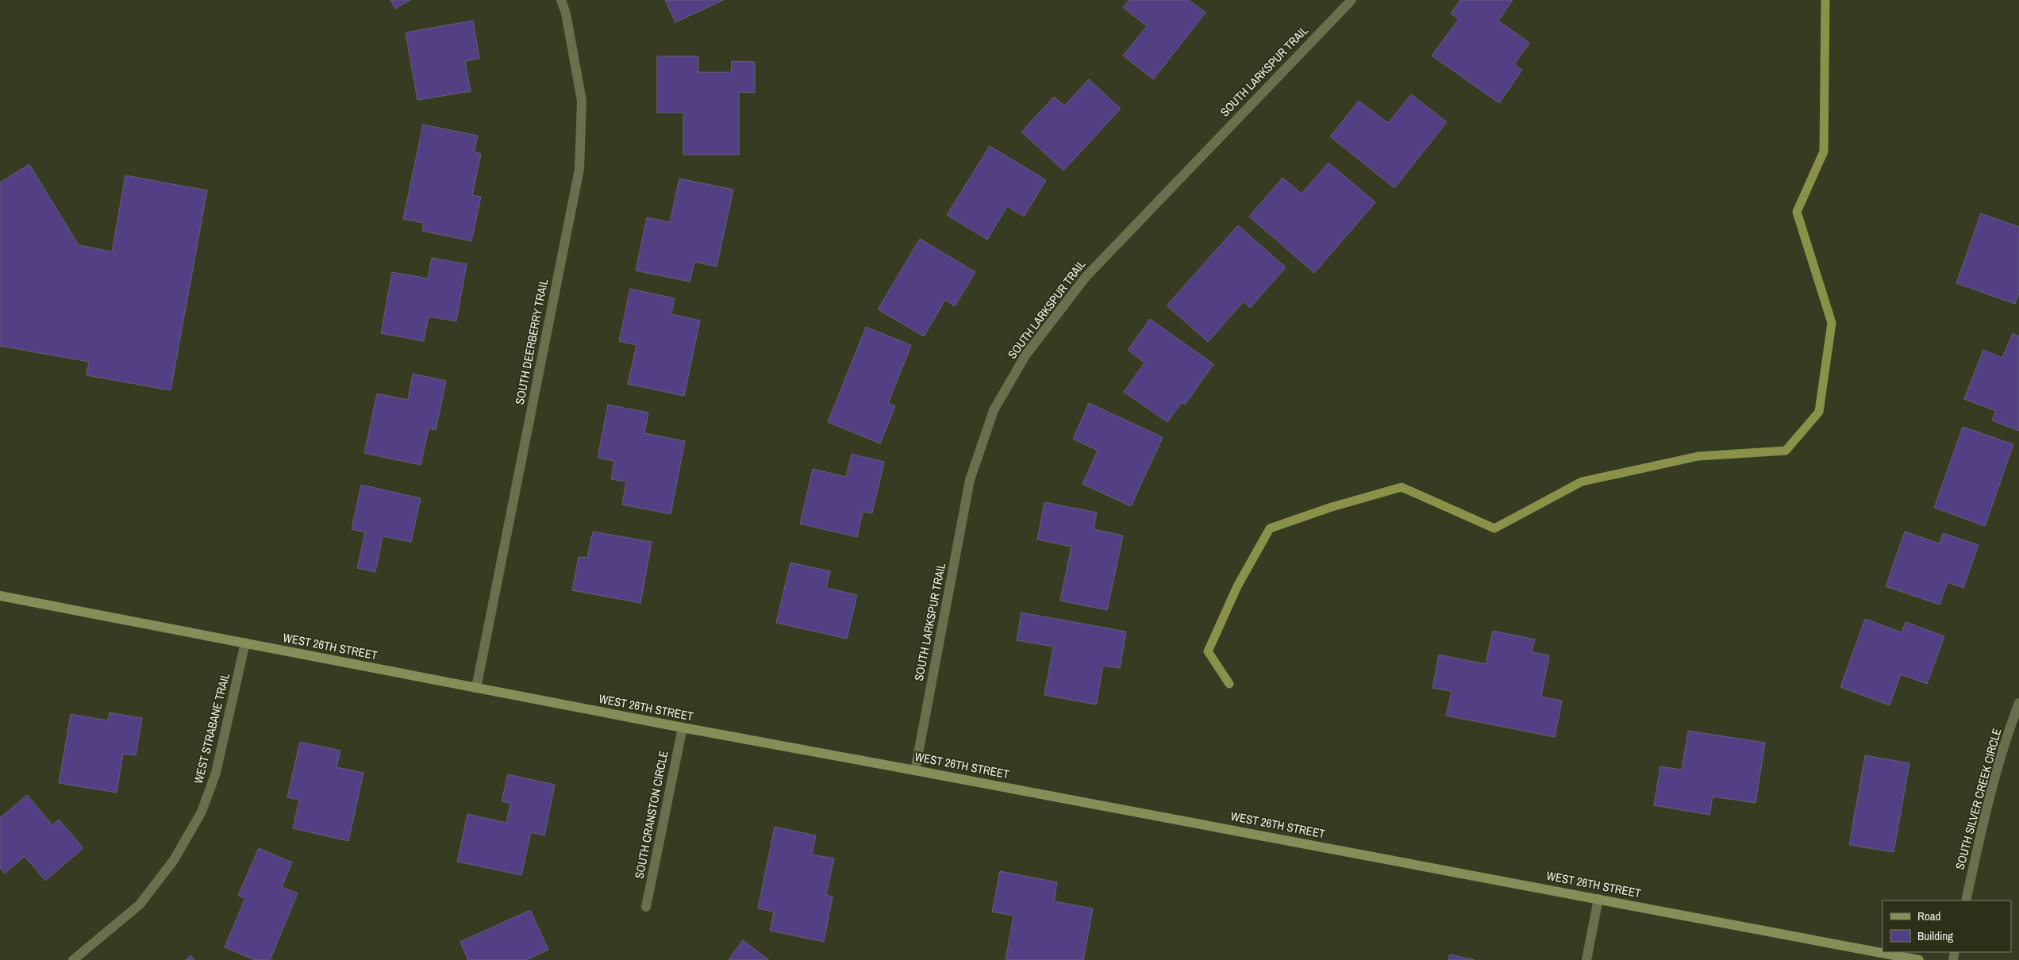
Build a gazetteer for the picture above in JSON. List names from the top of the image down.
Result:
{
  "streets": {
    "main road": ["WEST 26TH STREET"],
    "street": [
      "SOUTH LARKSPUR TRAIL",
      "SOUTH DEERBERRY TRAIL",
      "WEST STRABANE TRAIL",
      "SOUTH SILVER CREEK CIRCLE",
      "SOUTH CRANSTON CIRCLE"
    ]
  },
  "crossings": [
    ["SOUTH LARKSPUR TRAIL", "WEST 26TH STREET"],
    ["SOUTH DEERBERRY TRAIL", "WEST 26TH STREET"],
    ["WEST 26TH STREET", "WEST STRABANE TRAIL"],
    ["WEST 26TH STREET", "SOUTH CRANSTON CIRCLE"]
  ],
  "legend": ["Road", "Building"]
}
